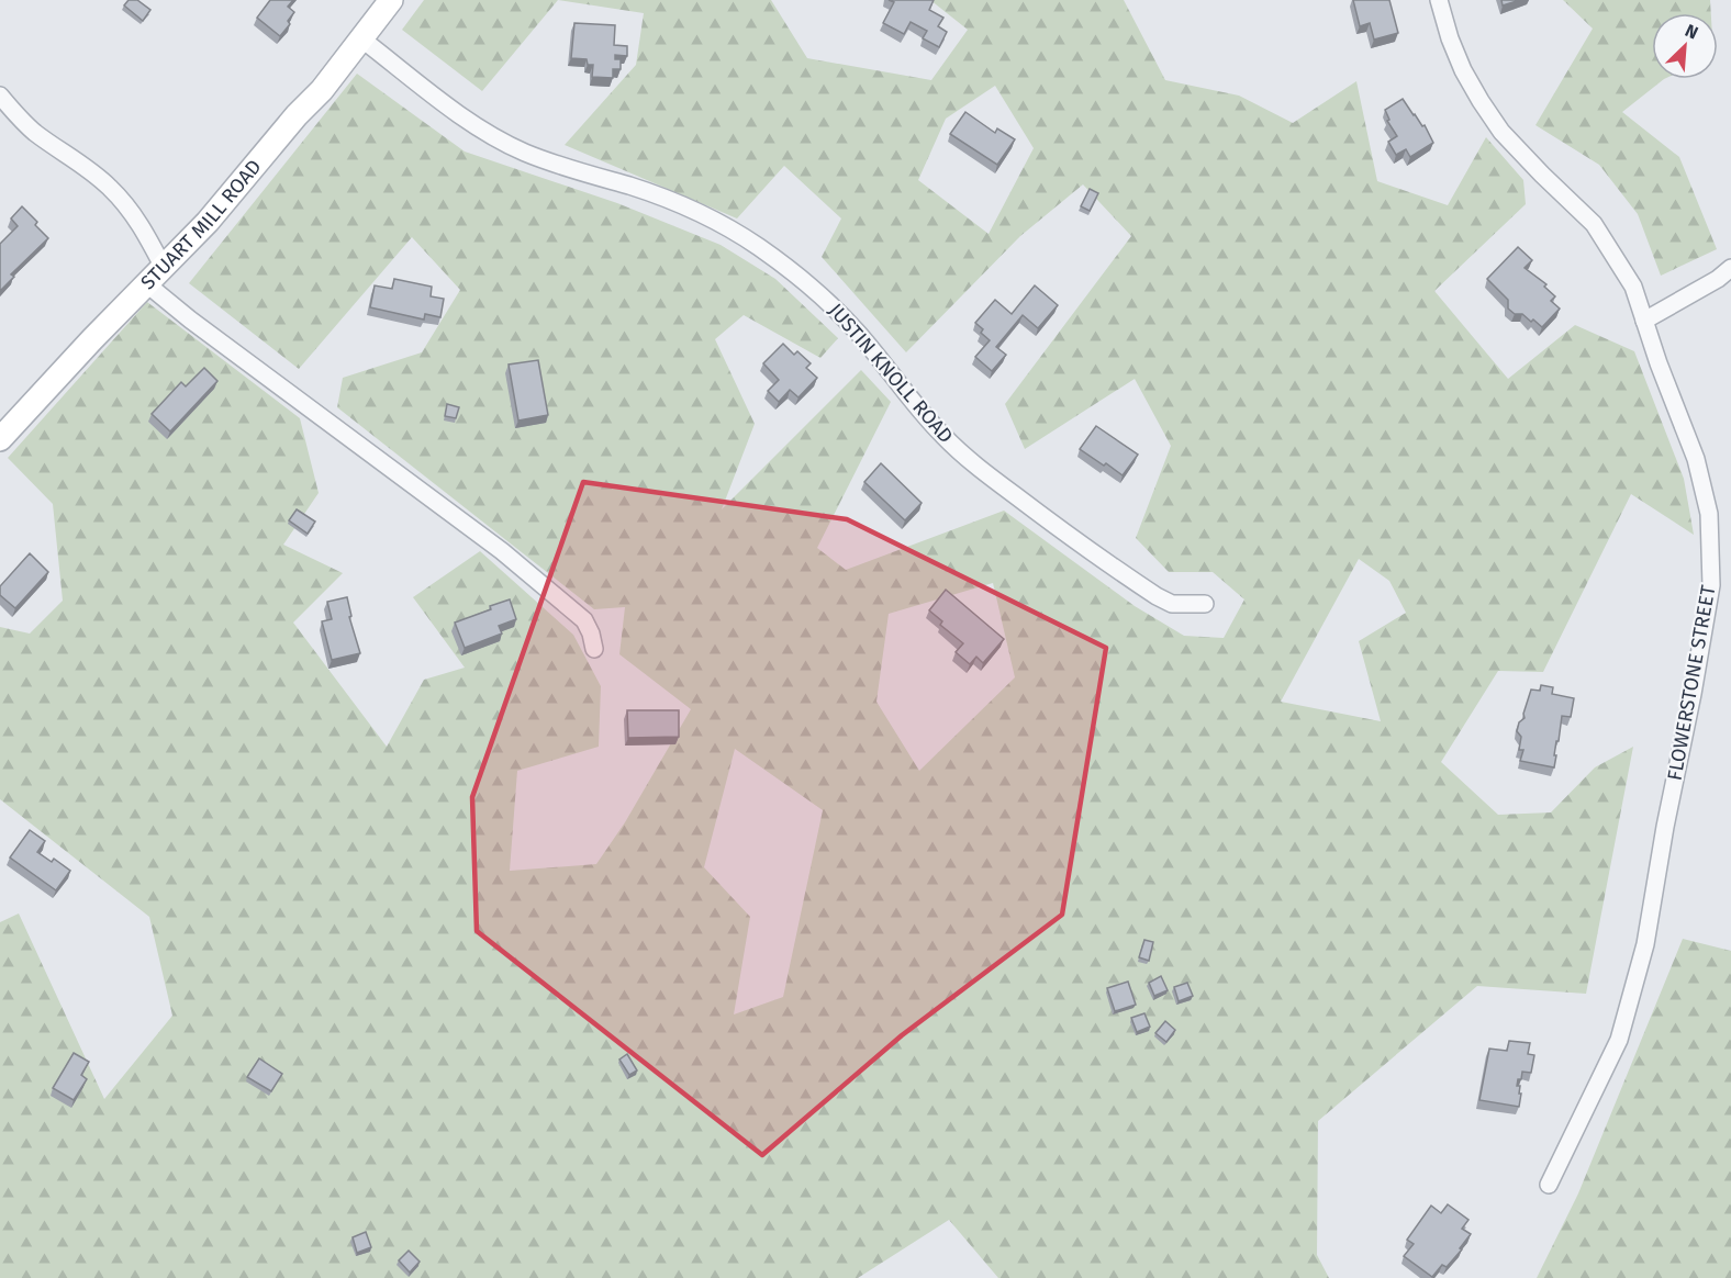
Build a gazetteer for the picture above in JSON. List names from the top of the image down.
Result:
{
  "streets": {
    "main road": ["STUART MILL ROAD"],
    "street": ["JUSTIN KNOLL ROAD", "FLOWERSTONE STREET"]
  },
  "crossings": [
    ["STUART MILL ROAD", "JUSTIN KNOLL ROAD"]
  ],
  "north": "top right"
}
